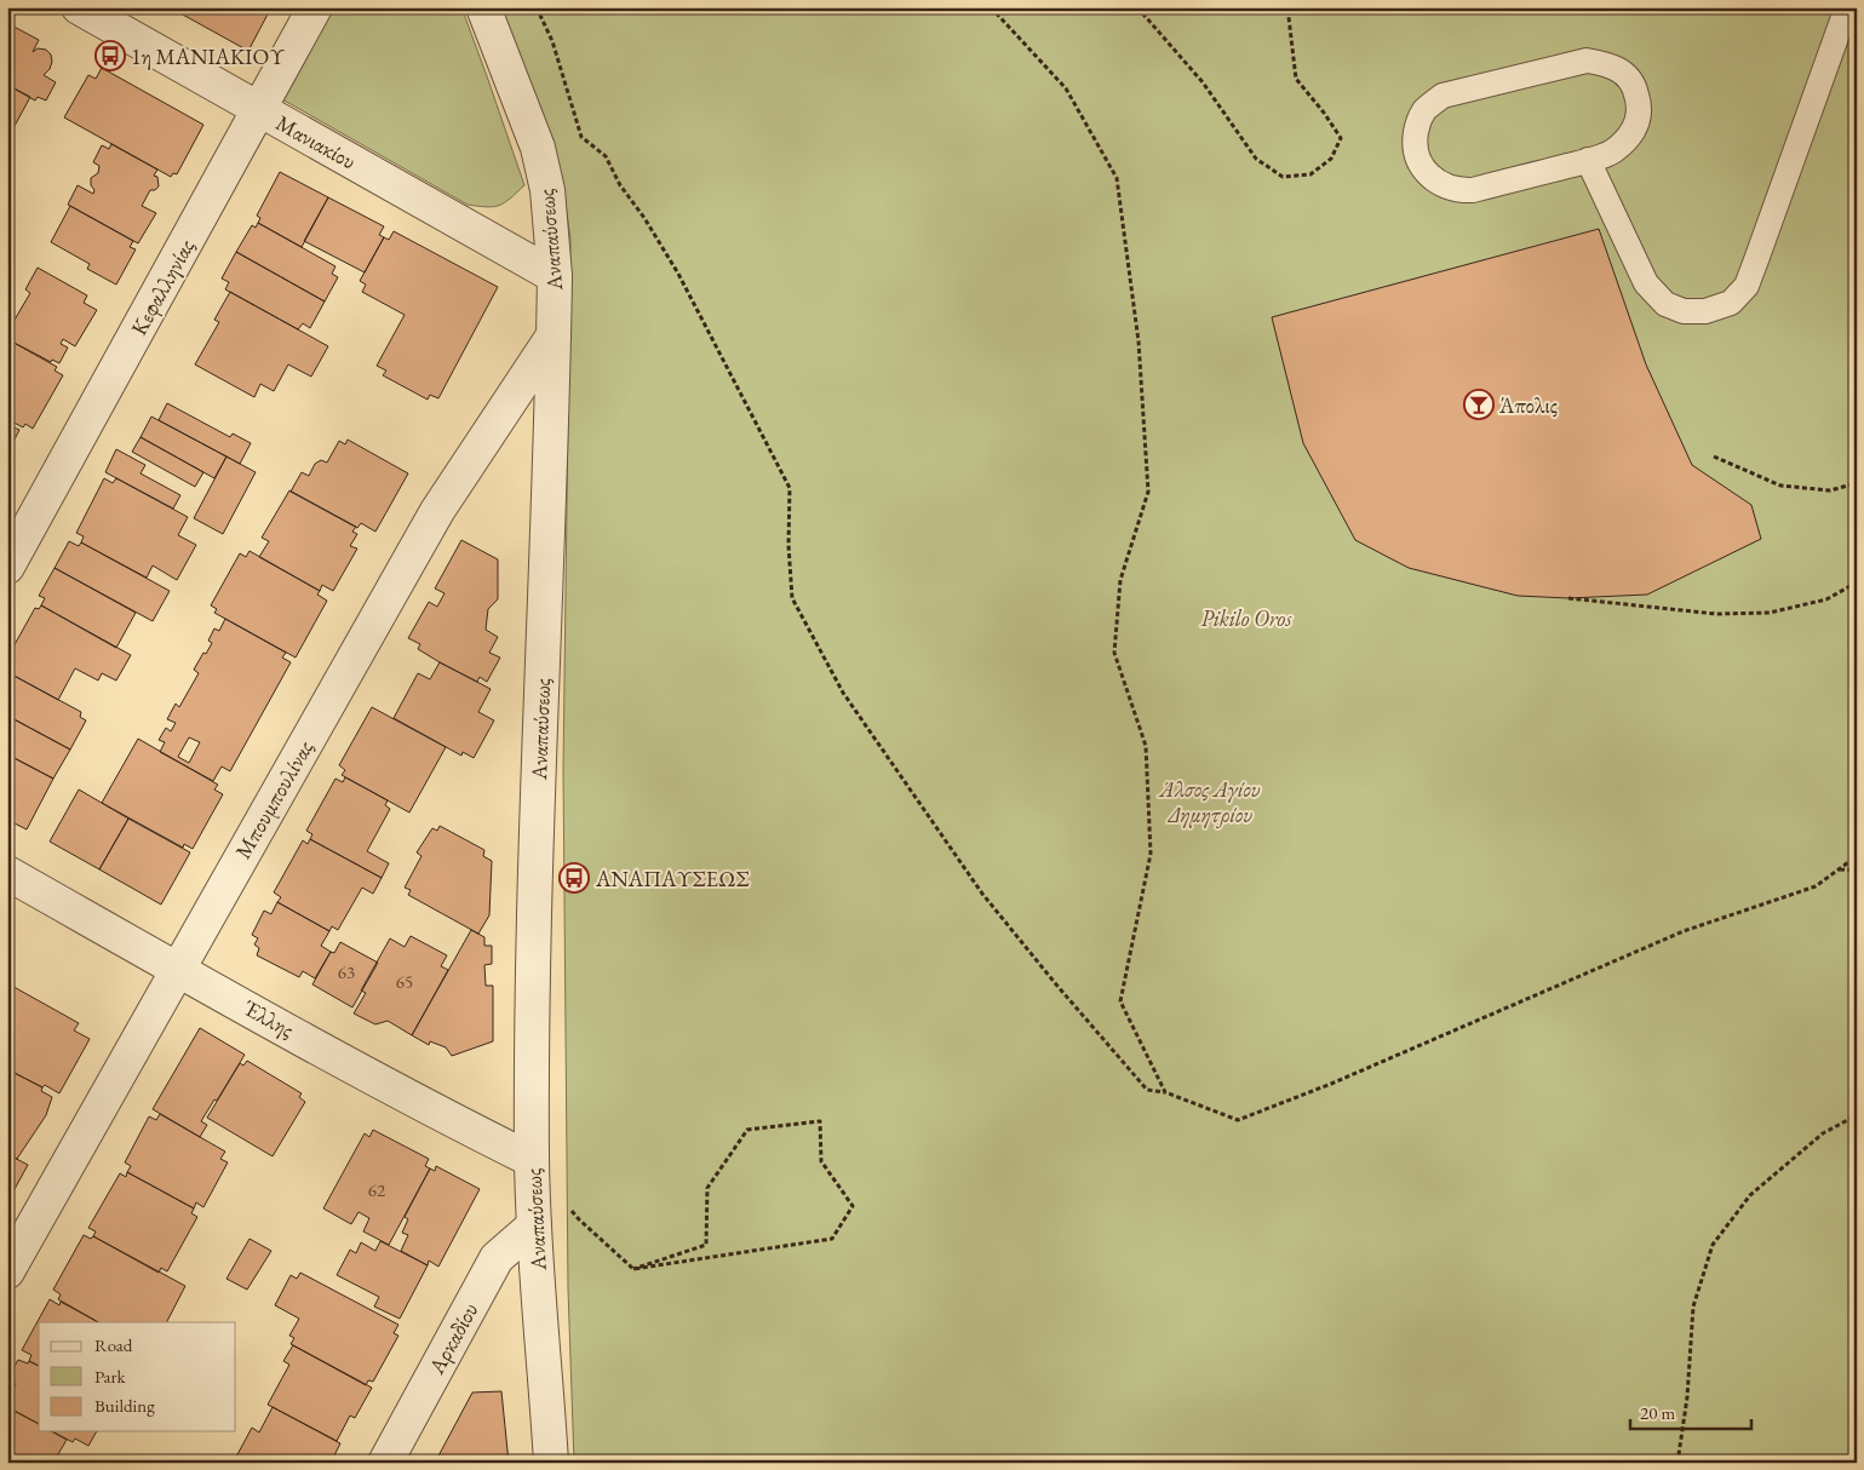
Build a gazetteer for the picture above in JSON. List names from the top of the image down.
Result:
{
  "streets": {
    "street": [
      "Μανιακίου",
      "Αναπαύσεως",
      "Κεφαλληνίας",
      "Μπουμπουλίνας",
      "Έλλης",
      "Αρκαδίου"
    ]
  },
  "crossings": [
    ["Μανιακίου", "Αναπαύσεως"],
    ["Μανιακίου", "Κεφαλληνίας"],
    ["Αναπαύσεως", "Μπουμπουλίνας"],
    ["Αναπαύσεως", "Έλλης"],
    ["Αναπαύσεως", "Αρκαδίου"],
    ["Μπουμπουλίνας", "Έλλης"]
  ],
  "parks": ["Pikilo Oros", "Άλσος Αγίου Δημητρίου"],
  "places": {
    "bus stop": ["1η ΜΑΝΙΑΚΙΟΥ", "ΑΝΑΠΑΥΣΕΩΣ"],
    "bar": ["Άπολις"]
  },
  "house_numbers": ["63", "65", "62"],
  "legend": ["Road", "Park", "Building"],
  "scale_bar": "20 m"
}
